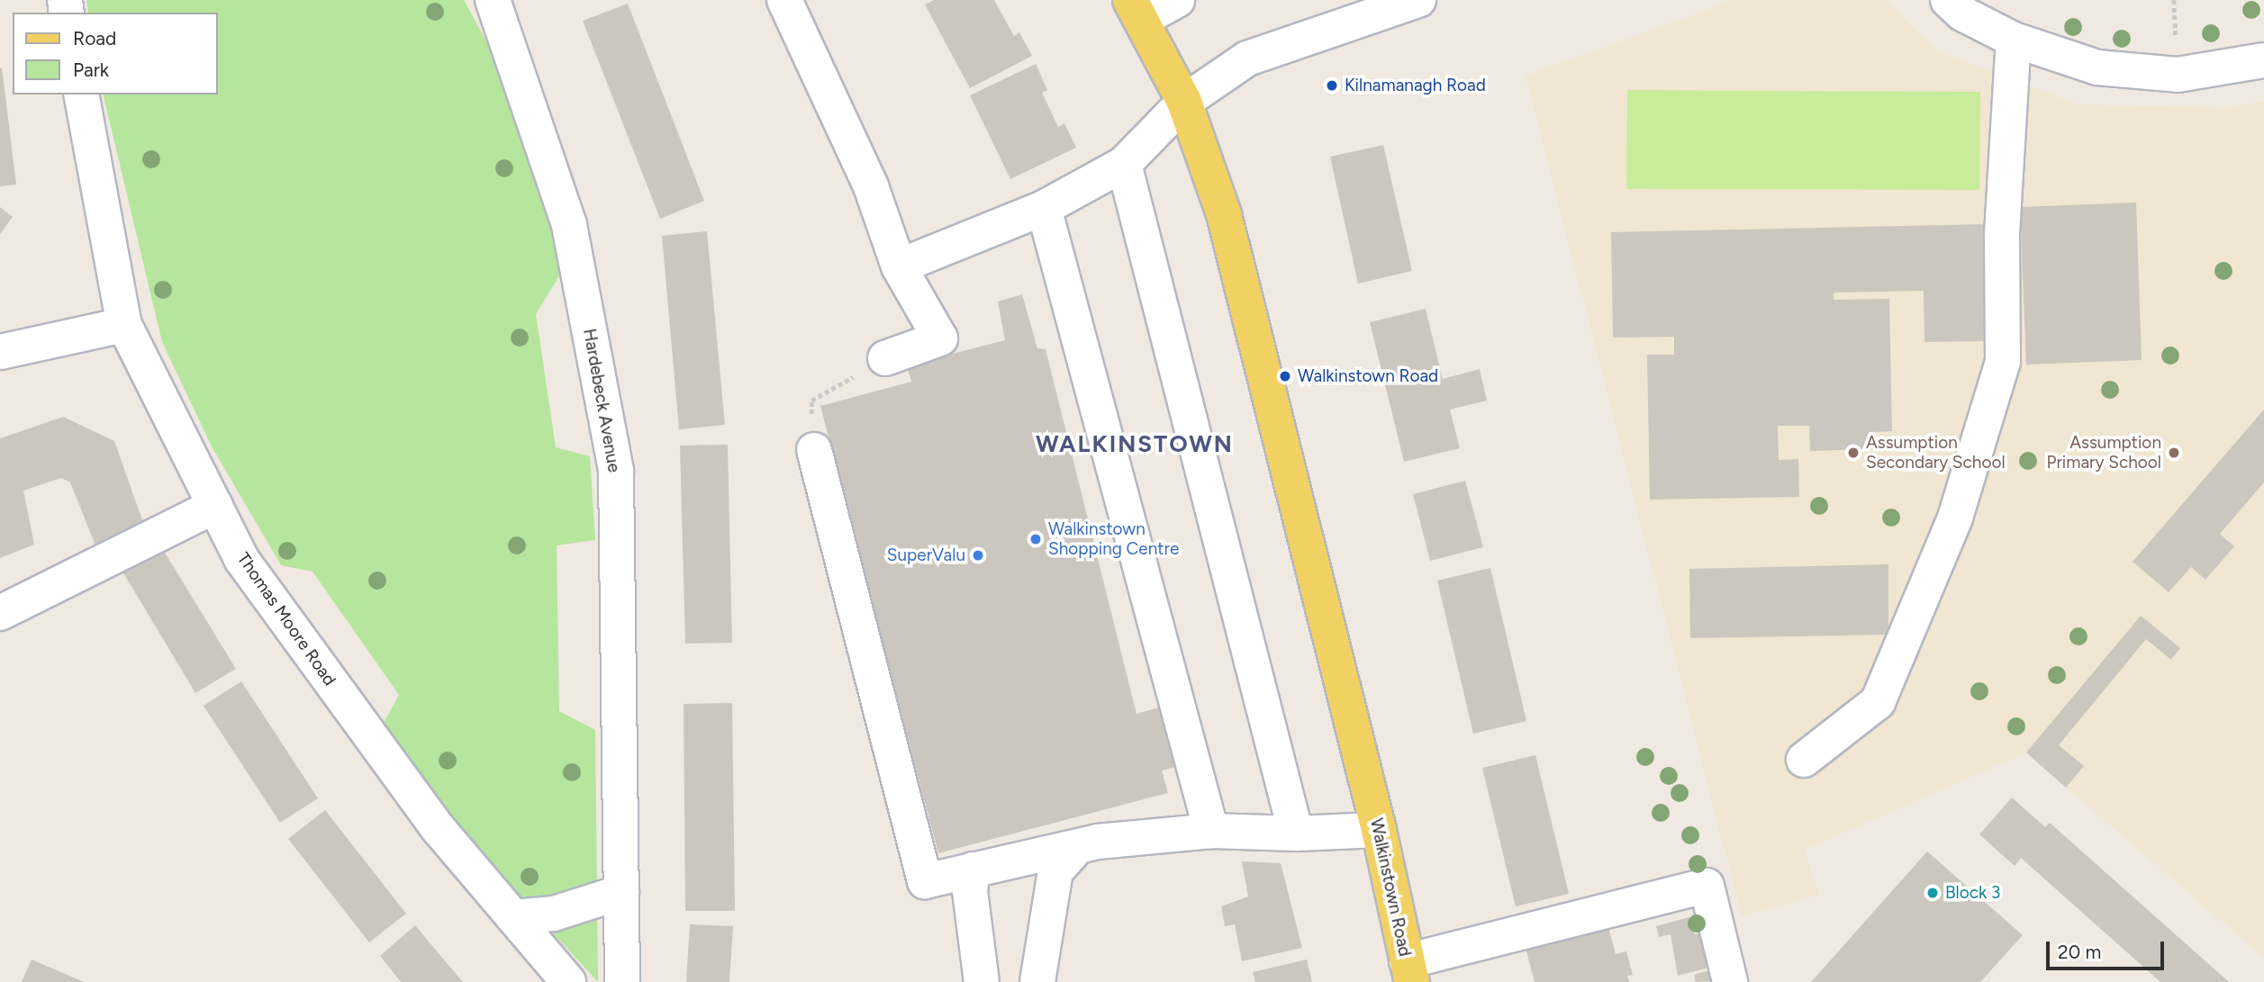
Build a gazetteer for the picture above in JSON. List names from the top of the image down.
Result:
{
  "streets": {
    "main road": ["Walkinstown Road"],
    "street": ["Hardebeck Avenue", "Thomas Moore Road"]
  },
  "districts": ["WALKINSTOWN"],
  "places": [
    "Kilnamanagh Road",
    "Walkinstown Road",
    "Assumption Secondary School",
    "Assumption Primary School",
    "Walkinstown Shopping Centre",
    "SuperValu",
    "Block 3"
  ],
  "legend": ["Road", "Park"],
  "scale_bar": "20 m"
}
